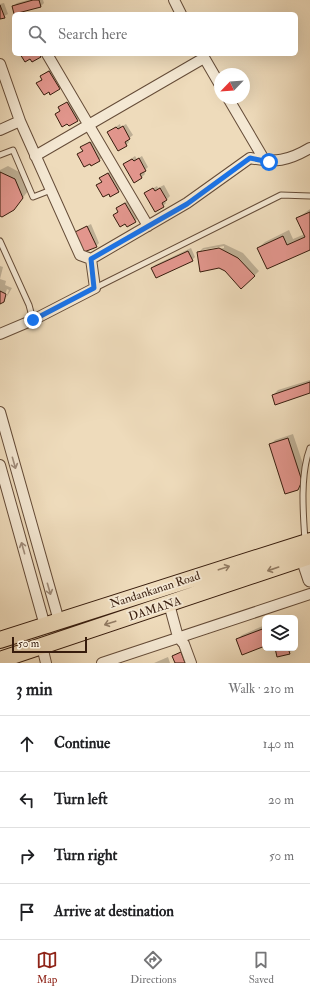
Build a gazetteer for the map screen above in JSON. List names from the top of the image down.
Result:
{
  "streets": {
    "main road": ["Nandankanan Road", "DAMANA"]
  },
  "crossings": [
    ["Nandankanan Road", "DAMANA"]
  ],
  "one_way": ["Nandankanan Road", "DAMANA"],
  "scale_bar": "50 m",
  "north": "bottom left",
  "page": {
    "search": "Search here",
    "scale": "50 m",
    "heading": ["3 min", "Walk · 210 m"],
    "list": [
      ["Continue", "140 m"],
      ["Turn left", "20 m"],
      ["Turn right", "50 m"],
      "Arrive at destination"
    ],
    "nav": ["Map", "Directions", "Saved"]
  }
}
